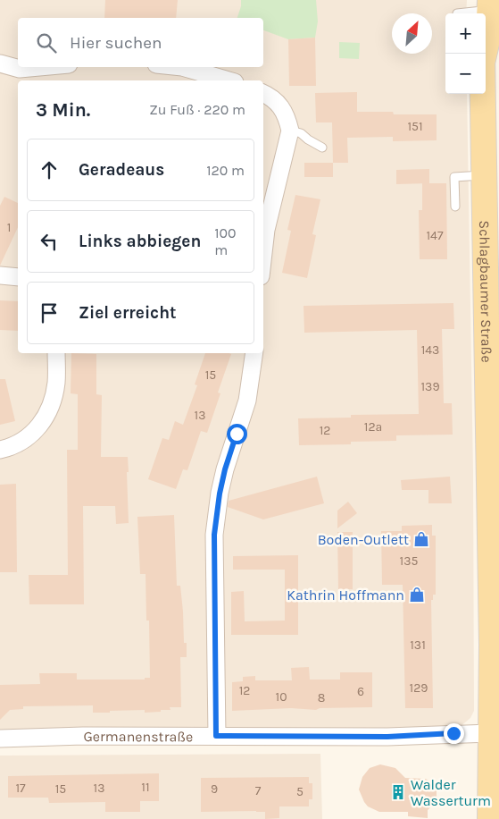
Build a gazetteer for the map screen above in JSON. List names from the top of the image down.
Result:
{
  "streets": {
    "main road": ["Schlagbaumer Straße"],
    "street": ["Germanenstraße"]
  },
  "crossings": [
    ["Schlagbaumer Straße", "Germanenstraße"]
  ],
  "places": {
    "shop": ["Boden-Outlett", "Kathrin Hoffmann"],
    "building": ["Walder Wasserturm"]
  },
  "house_numbers": [
    "151",
    "1",
    "147",
    "143",
    "15",
    "139",
    "13",
    "12a",
    "12",
    "135",
    "131",
    "129",
    "12",
    "6",
    "10",
    "8",
    "11",
    "17",
    "13",
    "15",
    "9",
    "7",
    "5"
  ],
  "north": "top right",
  "page": {
    "map_buttons": ["+", "−"],
    "search": "Hier suchen",
    "heading": ["3 Min.", "Zu Fuß · 220 m"],
    "list": [
      ["Geradeaus", "120 m"],
      ["Links abbiegen", "100 m"],
      "Ziel erreicht"
    ]
  }
}
